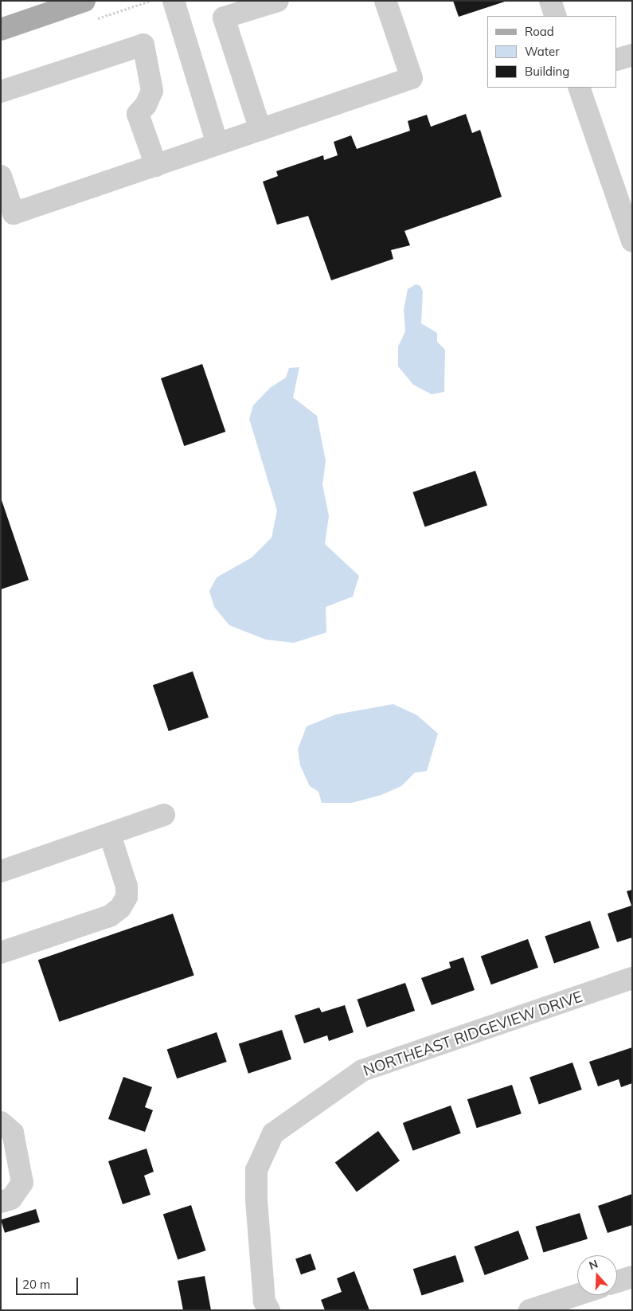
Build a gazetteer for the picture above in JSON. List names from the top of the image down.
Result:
{
  "streets": {
    "street": ["NORTHEAST RIDGEVIEW DRIVE"]
  },
  "legend": ["Road", "Water", "Building"],
  "scale_bar": "20 m",
  "north": "top"
}
